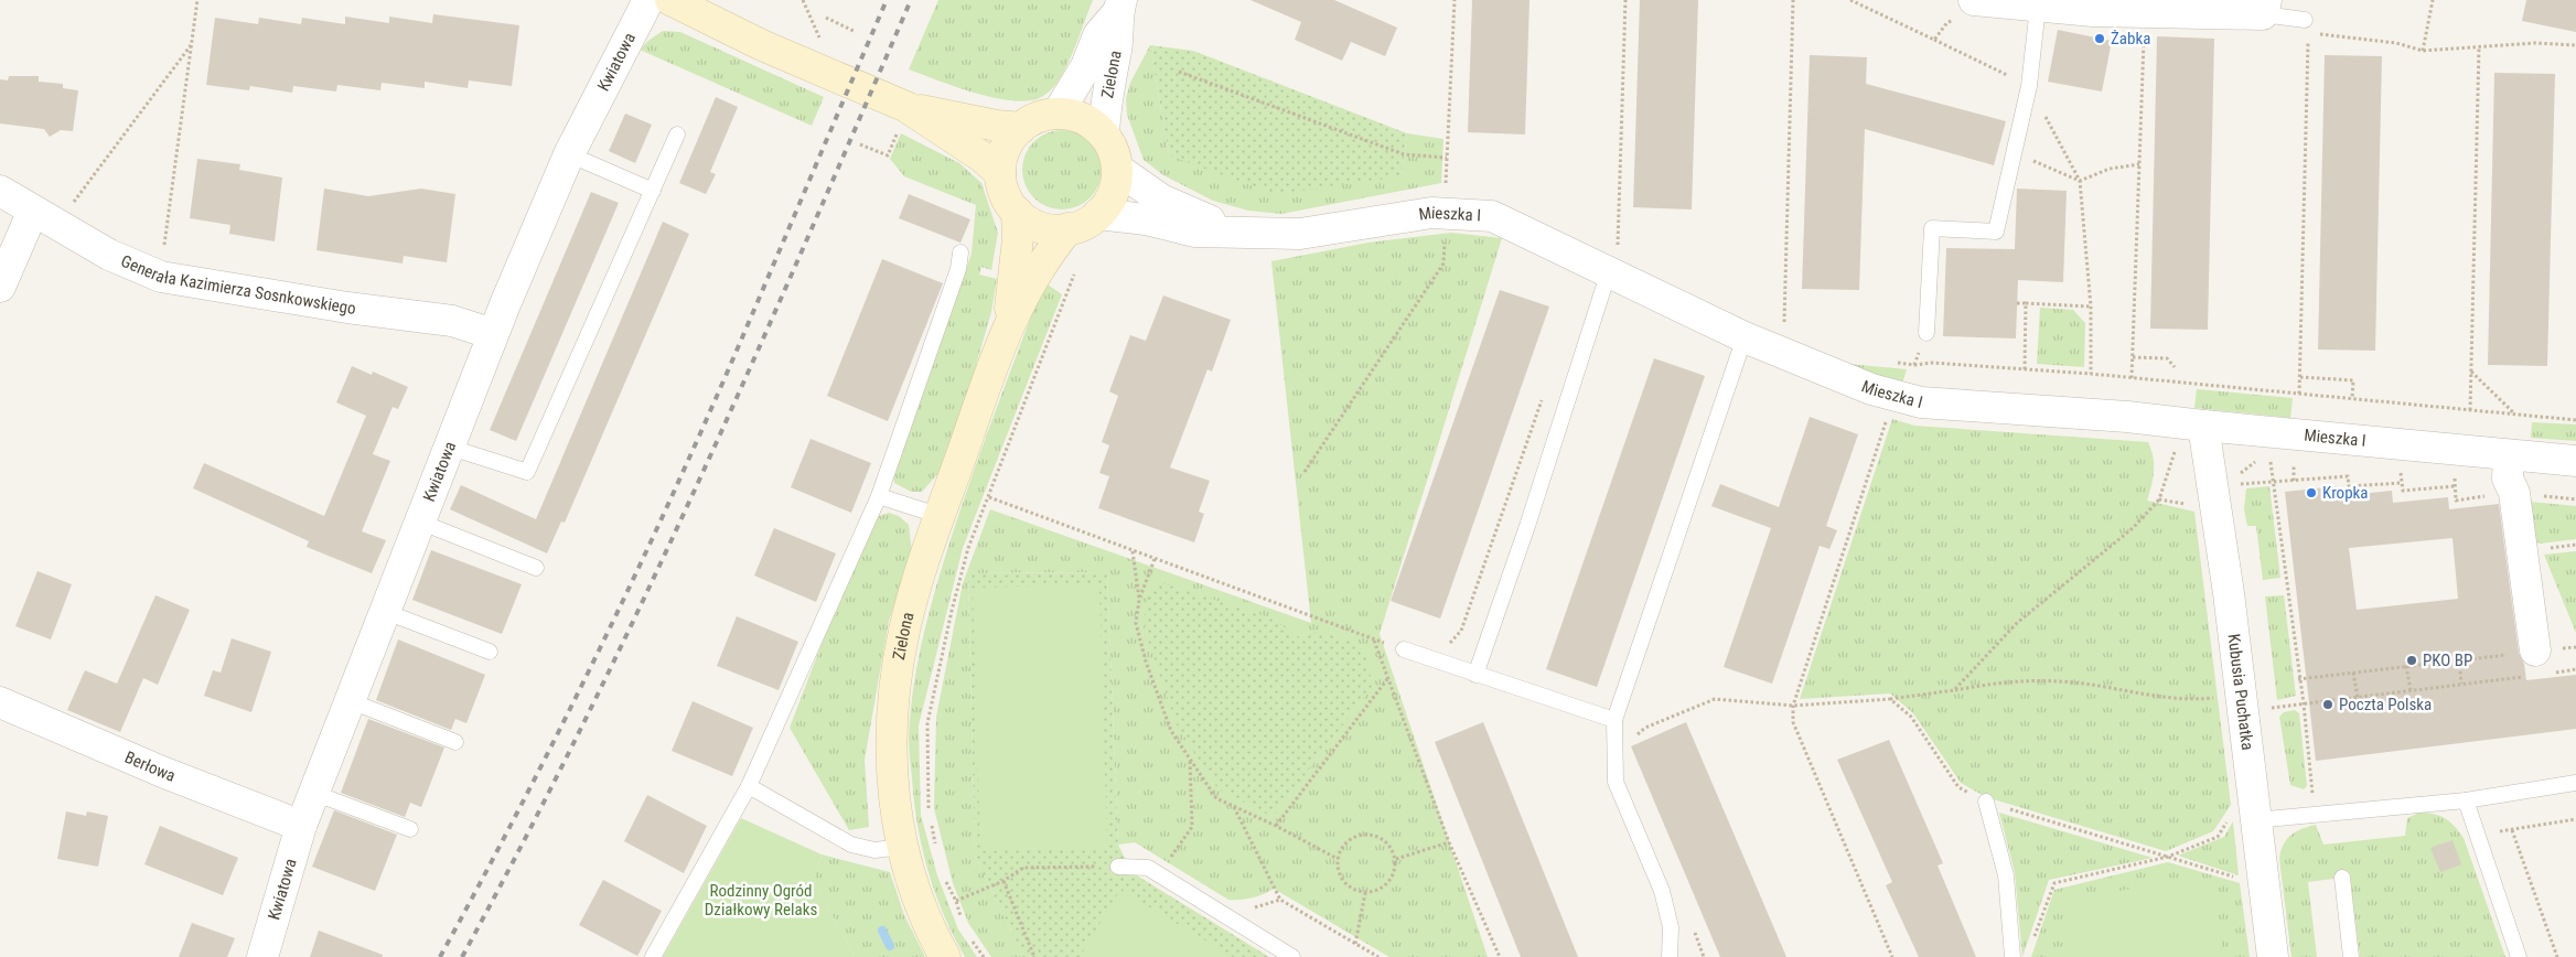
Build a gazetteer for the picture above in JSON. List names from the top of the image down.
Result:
{
  "streets": {
    "main road": ["Zielona"],
    "street": [
      "Kwiatowa",
      "Mieszka I",
      "Generała Kazimierza Sosnkowskiego",
      "Kubusia Puchatka",
      "Berłowa"
    ]
  },
  "crossings": [
    ["Kwiatowa", "Generała Kazimierza Sosnkowskiego"],
    ["Kwiatowa", "Berłowa"],
    ["Zielona", "Mieszka I"],
    ["Mieszka I", "Kubusia Puchatka"]
  ],
  "parks": ["Rodzinny Ogród Działkowy Relaks"],
  "places": [
    "Żabka",
    "Kropka",
    "PKO BP",
    "Poczta Polska"
  ]
}
